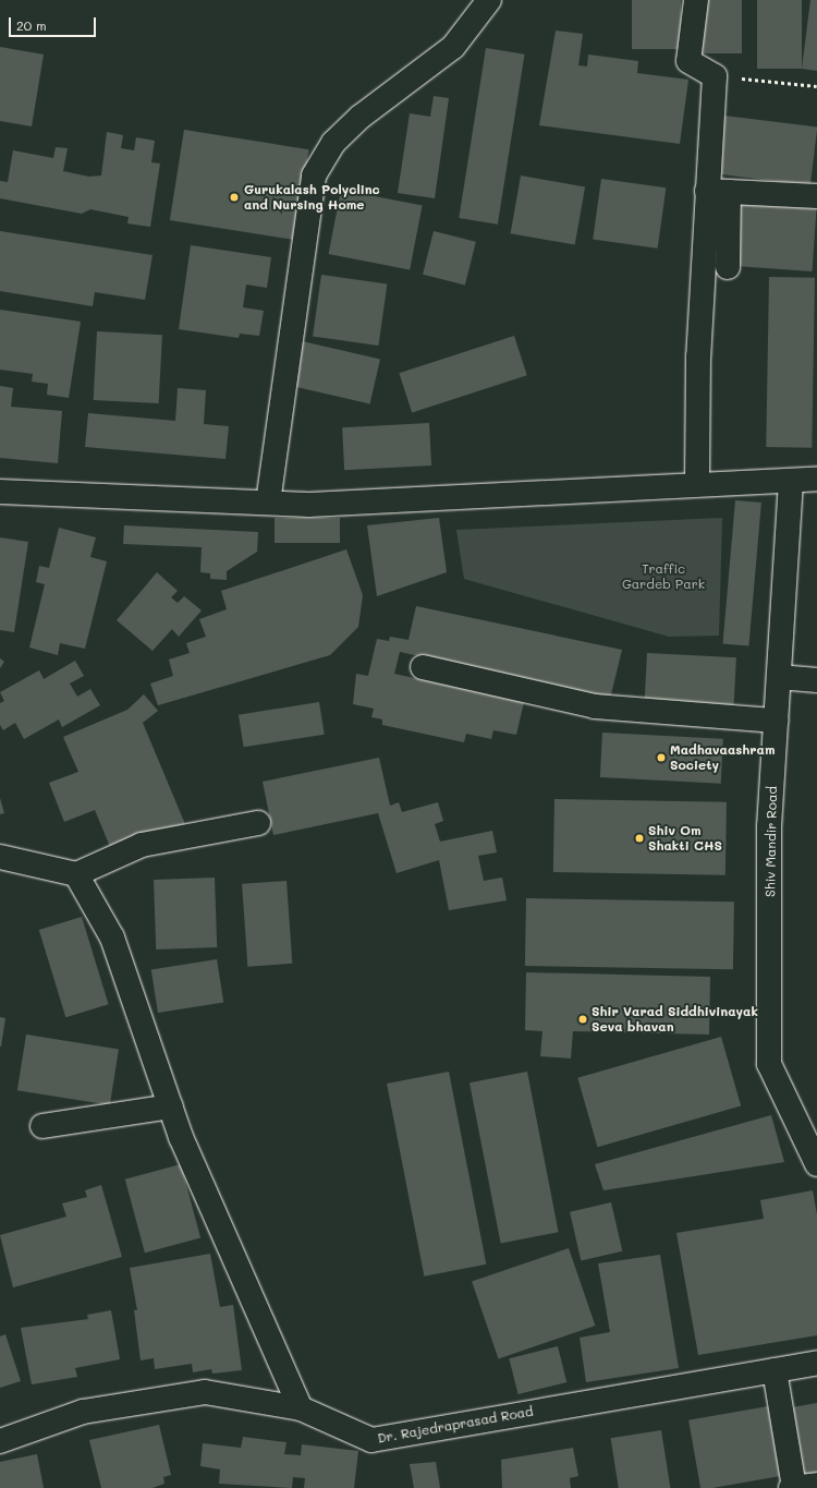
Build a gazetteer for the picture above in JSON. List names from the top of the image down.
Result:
{
  "streets": {
    "street": ["Shiv Mandir Road", "Dr. Rajedraprasad Road"]
  },
  "parks": ["Traffic Gardeb Park"],
  "places": [
    "Gurukalash Polyclinc and Nursing Home",
    "Madhavaashram Society",
    "Shiv Om Shakti CHS",
    "Shir Varad Siddhivinayak Seva bhavan"
  ],
  "scale_bar": "20 m"
}
